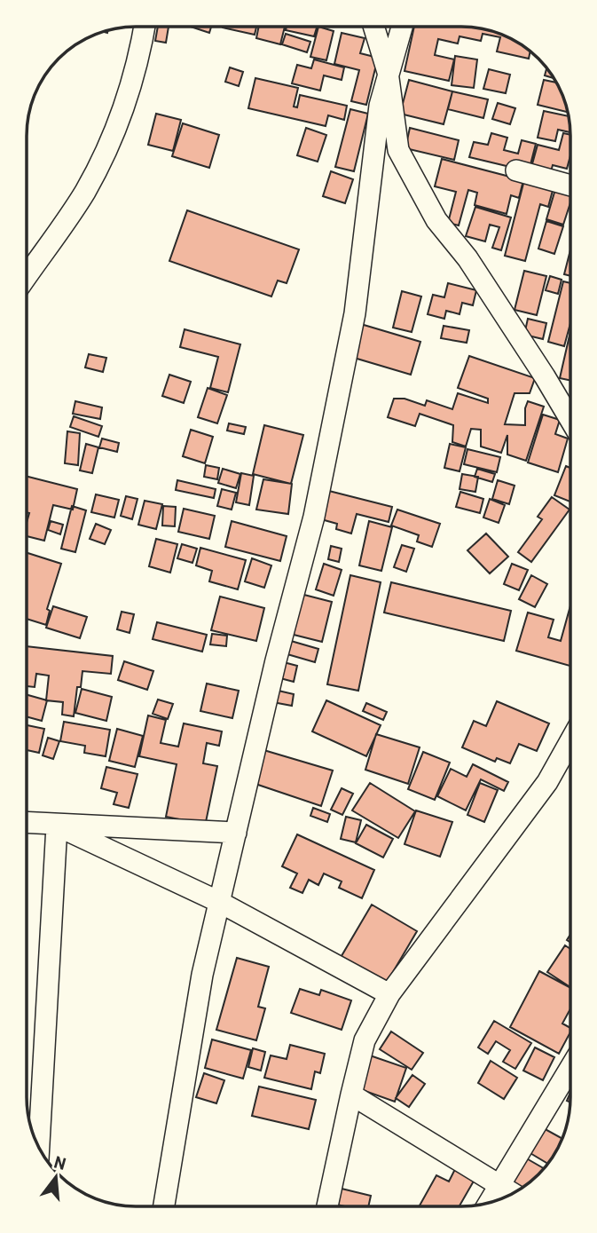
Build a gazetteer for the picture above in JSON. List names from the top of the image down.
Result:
{
  "north": "top"
}
